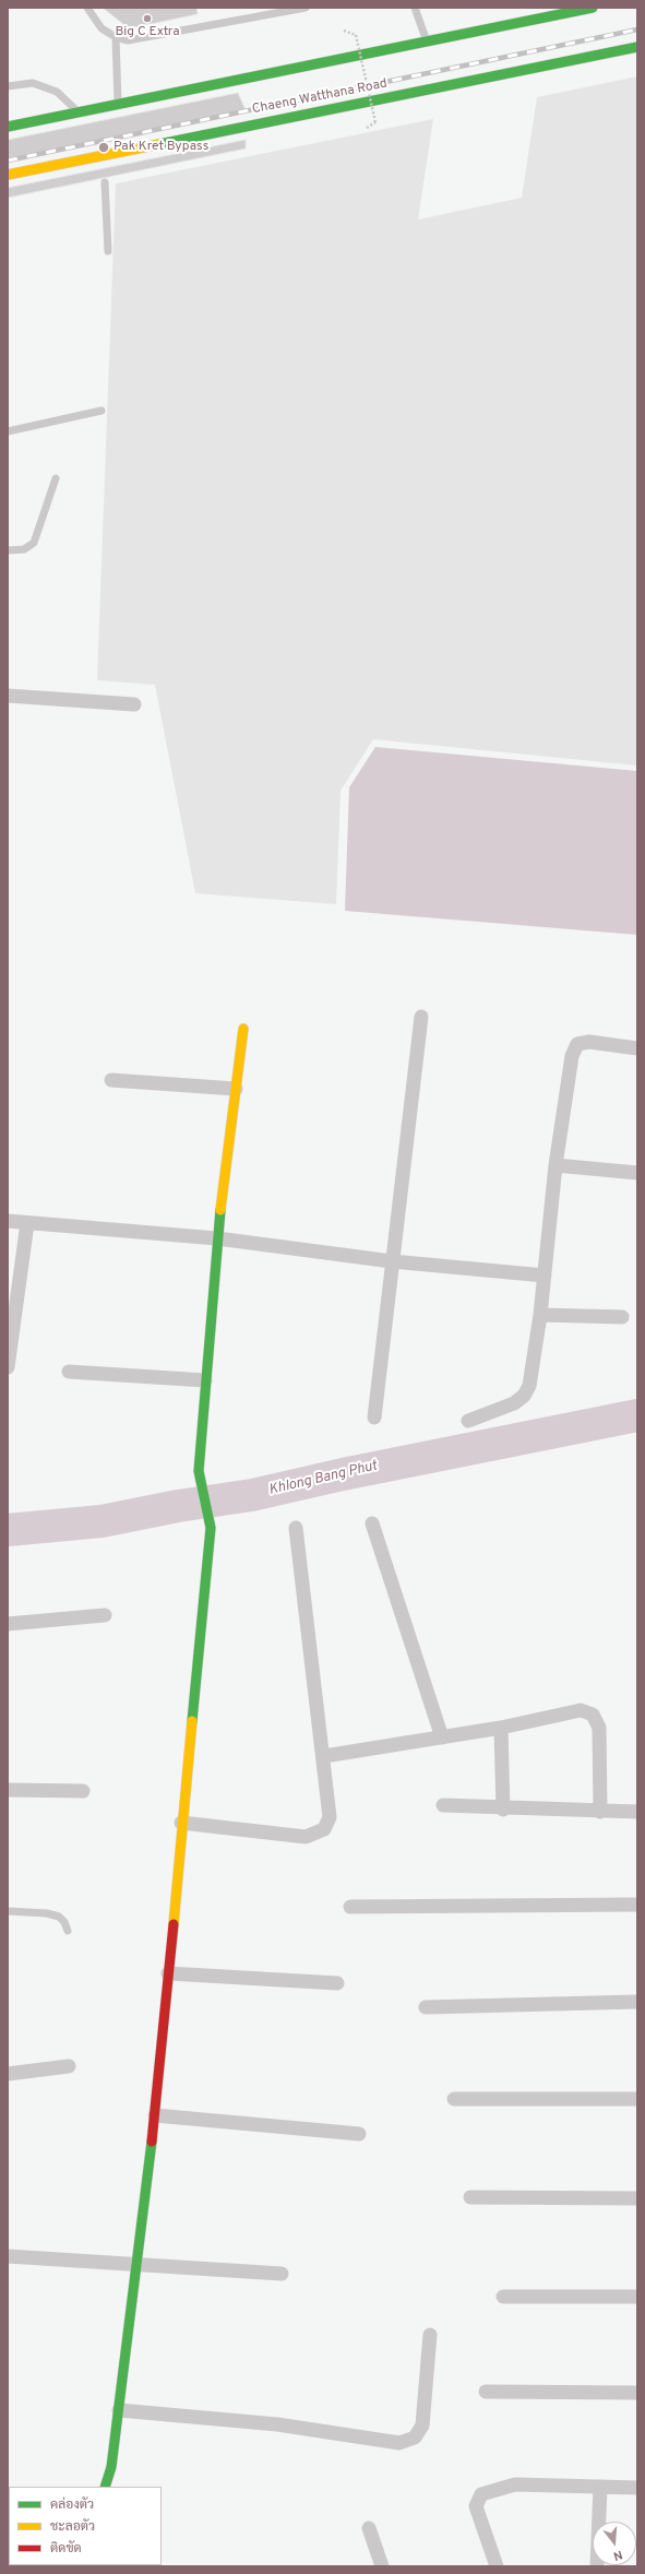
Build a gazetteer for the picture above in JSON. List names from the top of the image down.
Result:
{
  "streets": {
    "street": ["Chaeng Watthana Road"]
  },
  "water": ["Khlong Bang Phut"],
  "places": ["Big C Extra", "Pak Kret Bypass"],
  "legend": ["คล่องตัว", "ชะลอตัว", "ติดขัด"],
  "north": "bottom"
}
